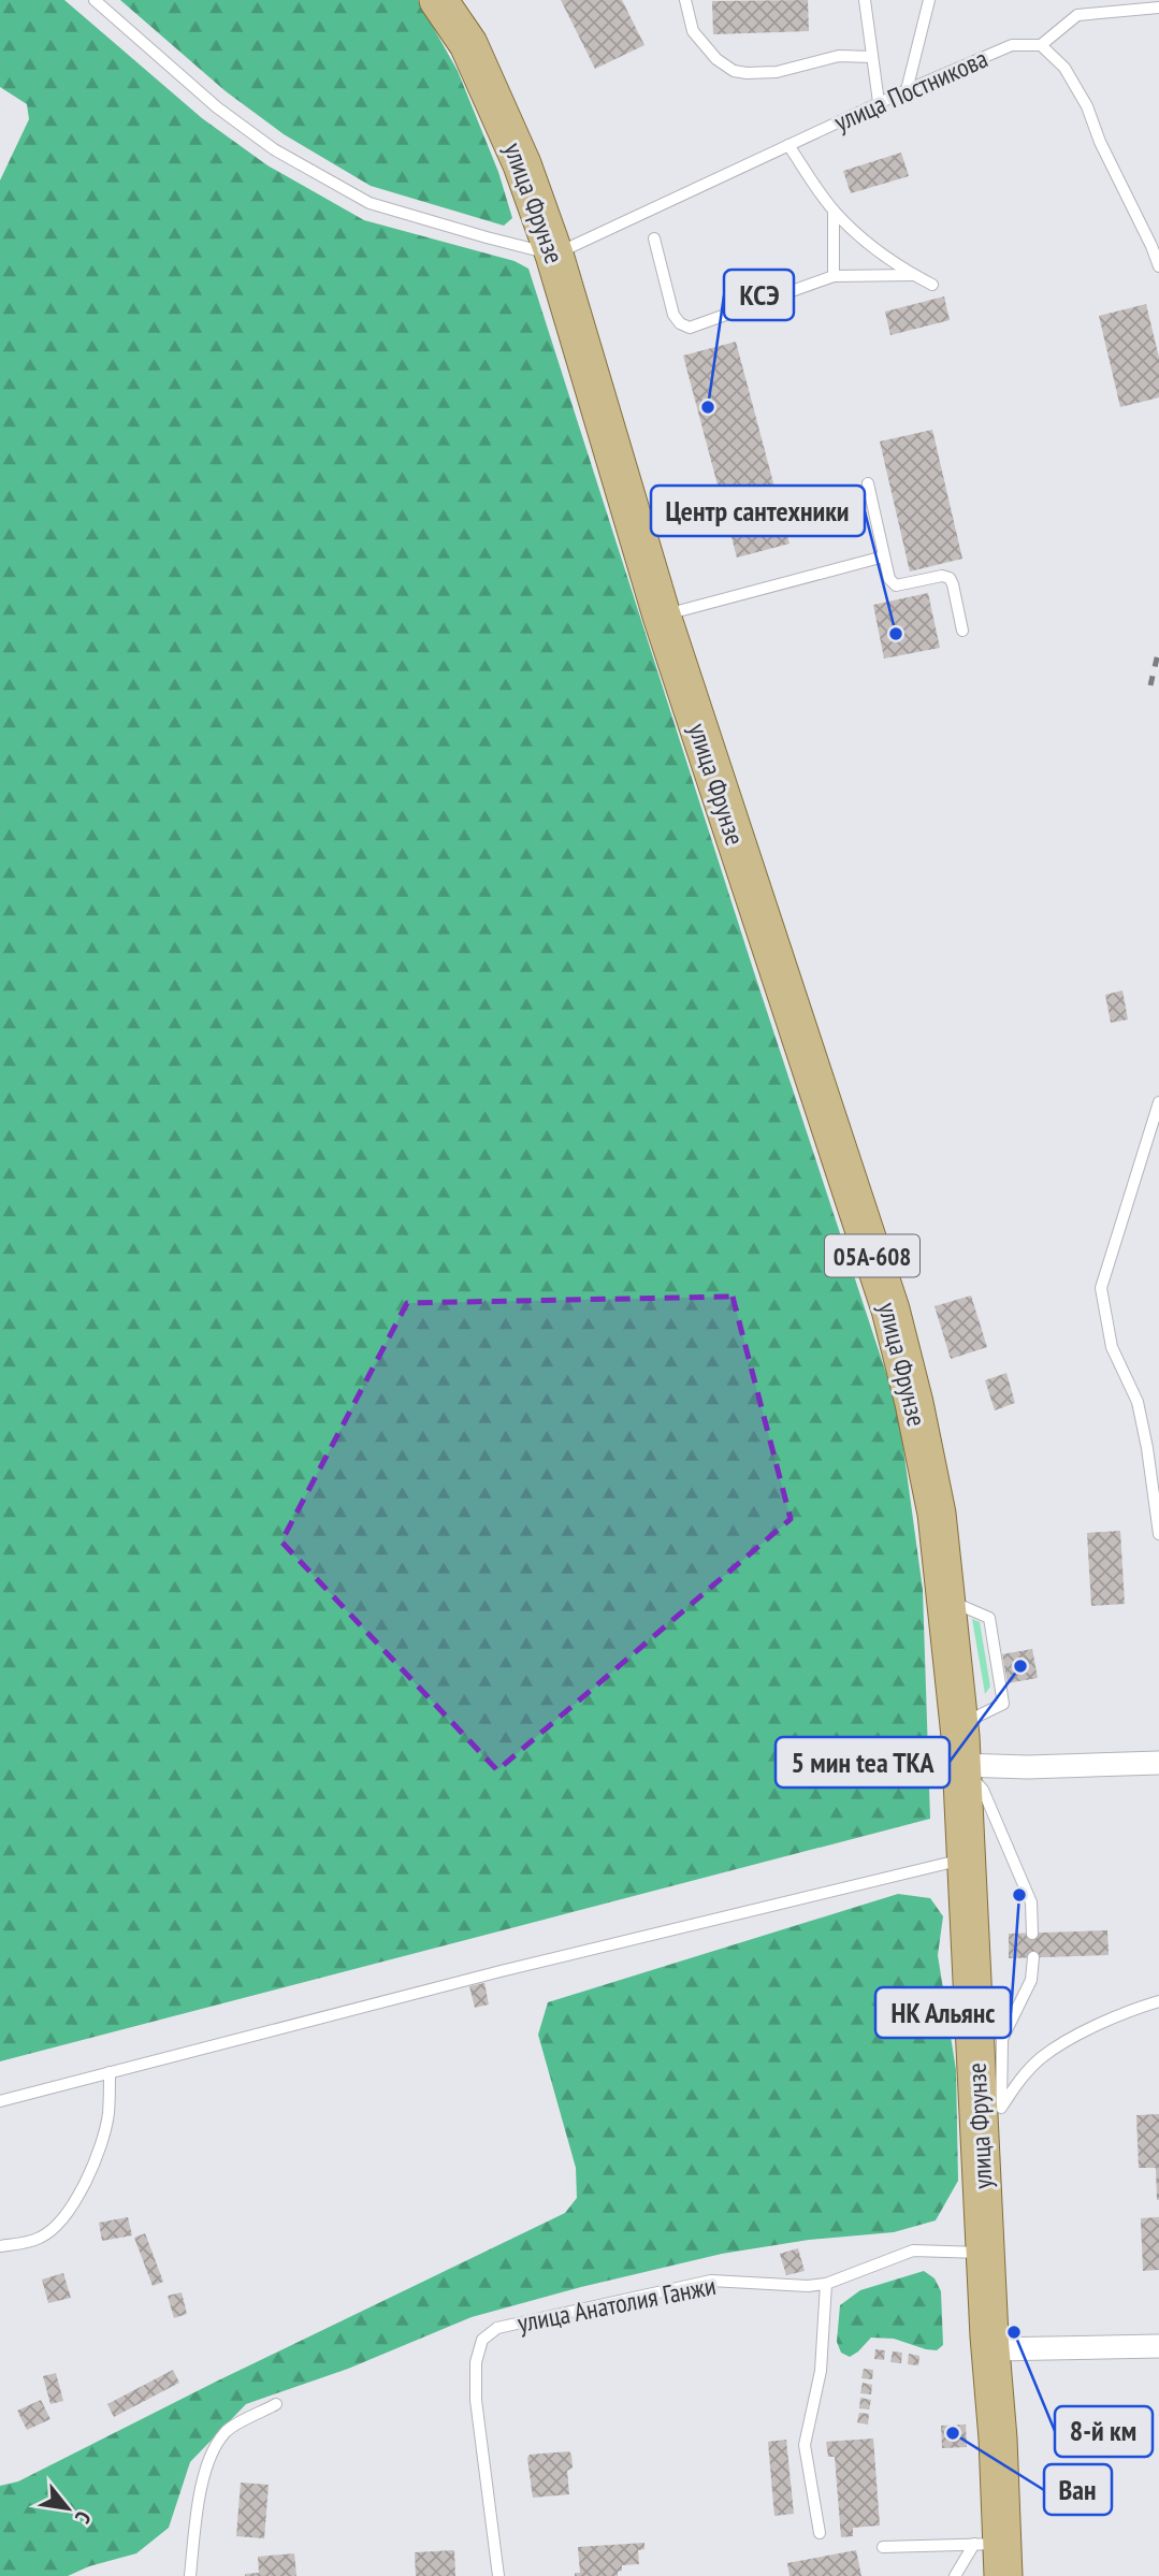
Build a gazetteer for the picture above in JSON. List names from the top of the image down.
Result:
{
  "streets": {
    "main road": ["улица Фрунзе", "05А-608"],
    "lane": ["улица Постникова", "улица Анатолия Ганжи"]
  },
  "crossings": [
    ["улица Постникова", "улица Фрунзе"],
    ["улица Фрунзе", "улица Анатолия Ганжи"]
  ],
  "places": [
    "КСЭ",
    "Центр сантехники",
    "5 мин tea TKA",
    "НК Альянс",
    "8-й км",
    "Ван"
  ],
  "north": "bottom right"
}
